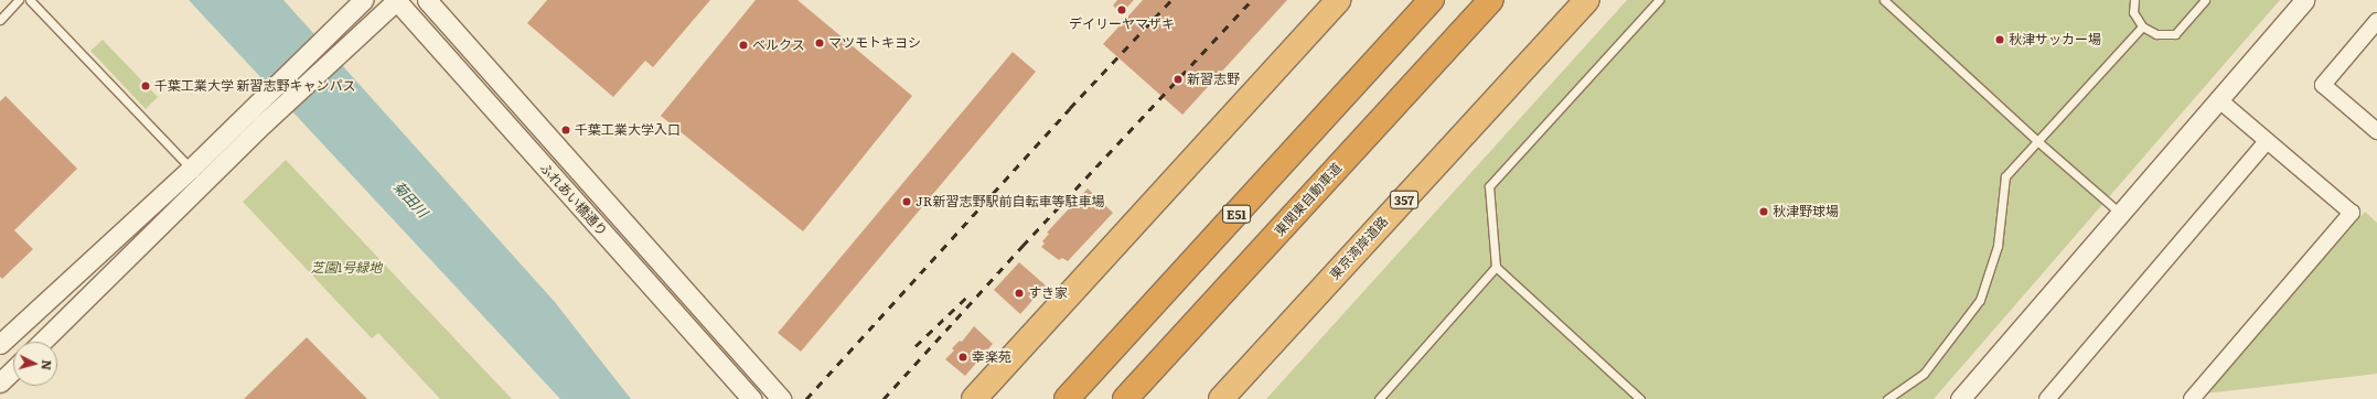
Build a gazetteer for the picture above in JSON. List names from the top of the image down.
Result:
{
  "streets": {
    "highway": [
      "東関東自動車道",
      "357",
      "E51",
      "東京湾岸道路"
    ],
    "street": ["ふれあい橋通り"]
  },
  "water": ["菊田川"],
  "parks": ["芝園1号緑地"],
  "places": [
    "デイリーヤマザキ",
    "秋津サッカー場",
    "マツモトキヨシ",
    "ベルクス",
    "新習志野",
    "千葉工業大学 新習志野キャンパス",
    "千葉工業大学入口",
    "JR新習志野駅前自転車等駐車場",
    "秋津野球場",
    "すき家",
    "幸楽苑"
  ],
  "north": "right"
}
